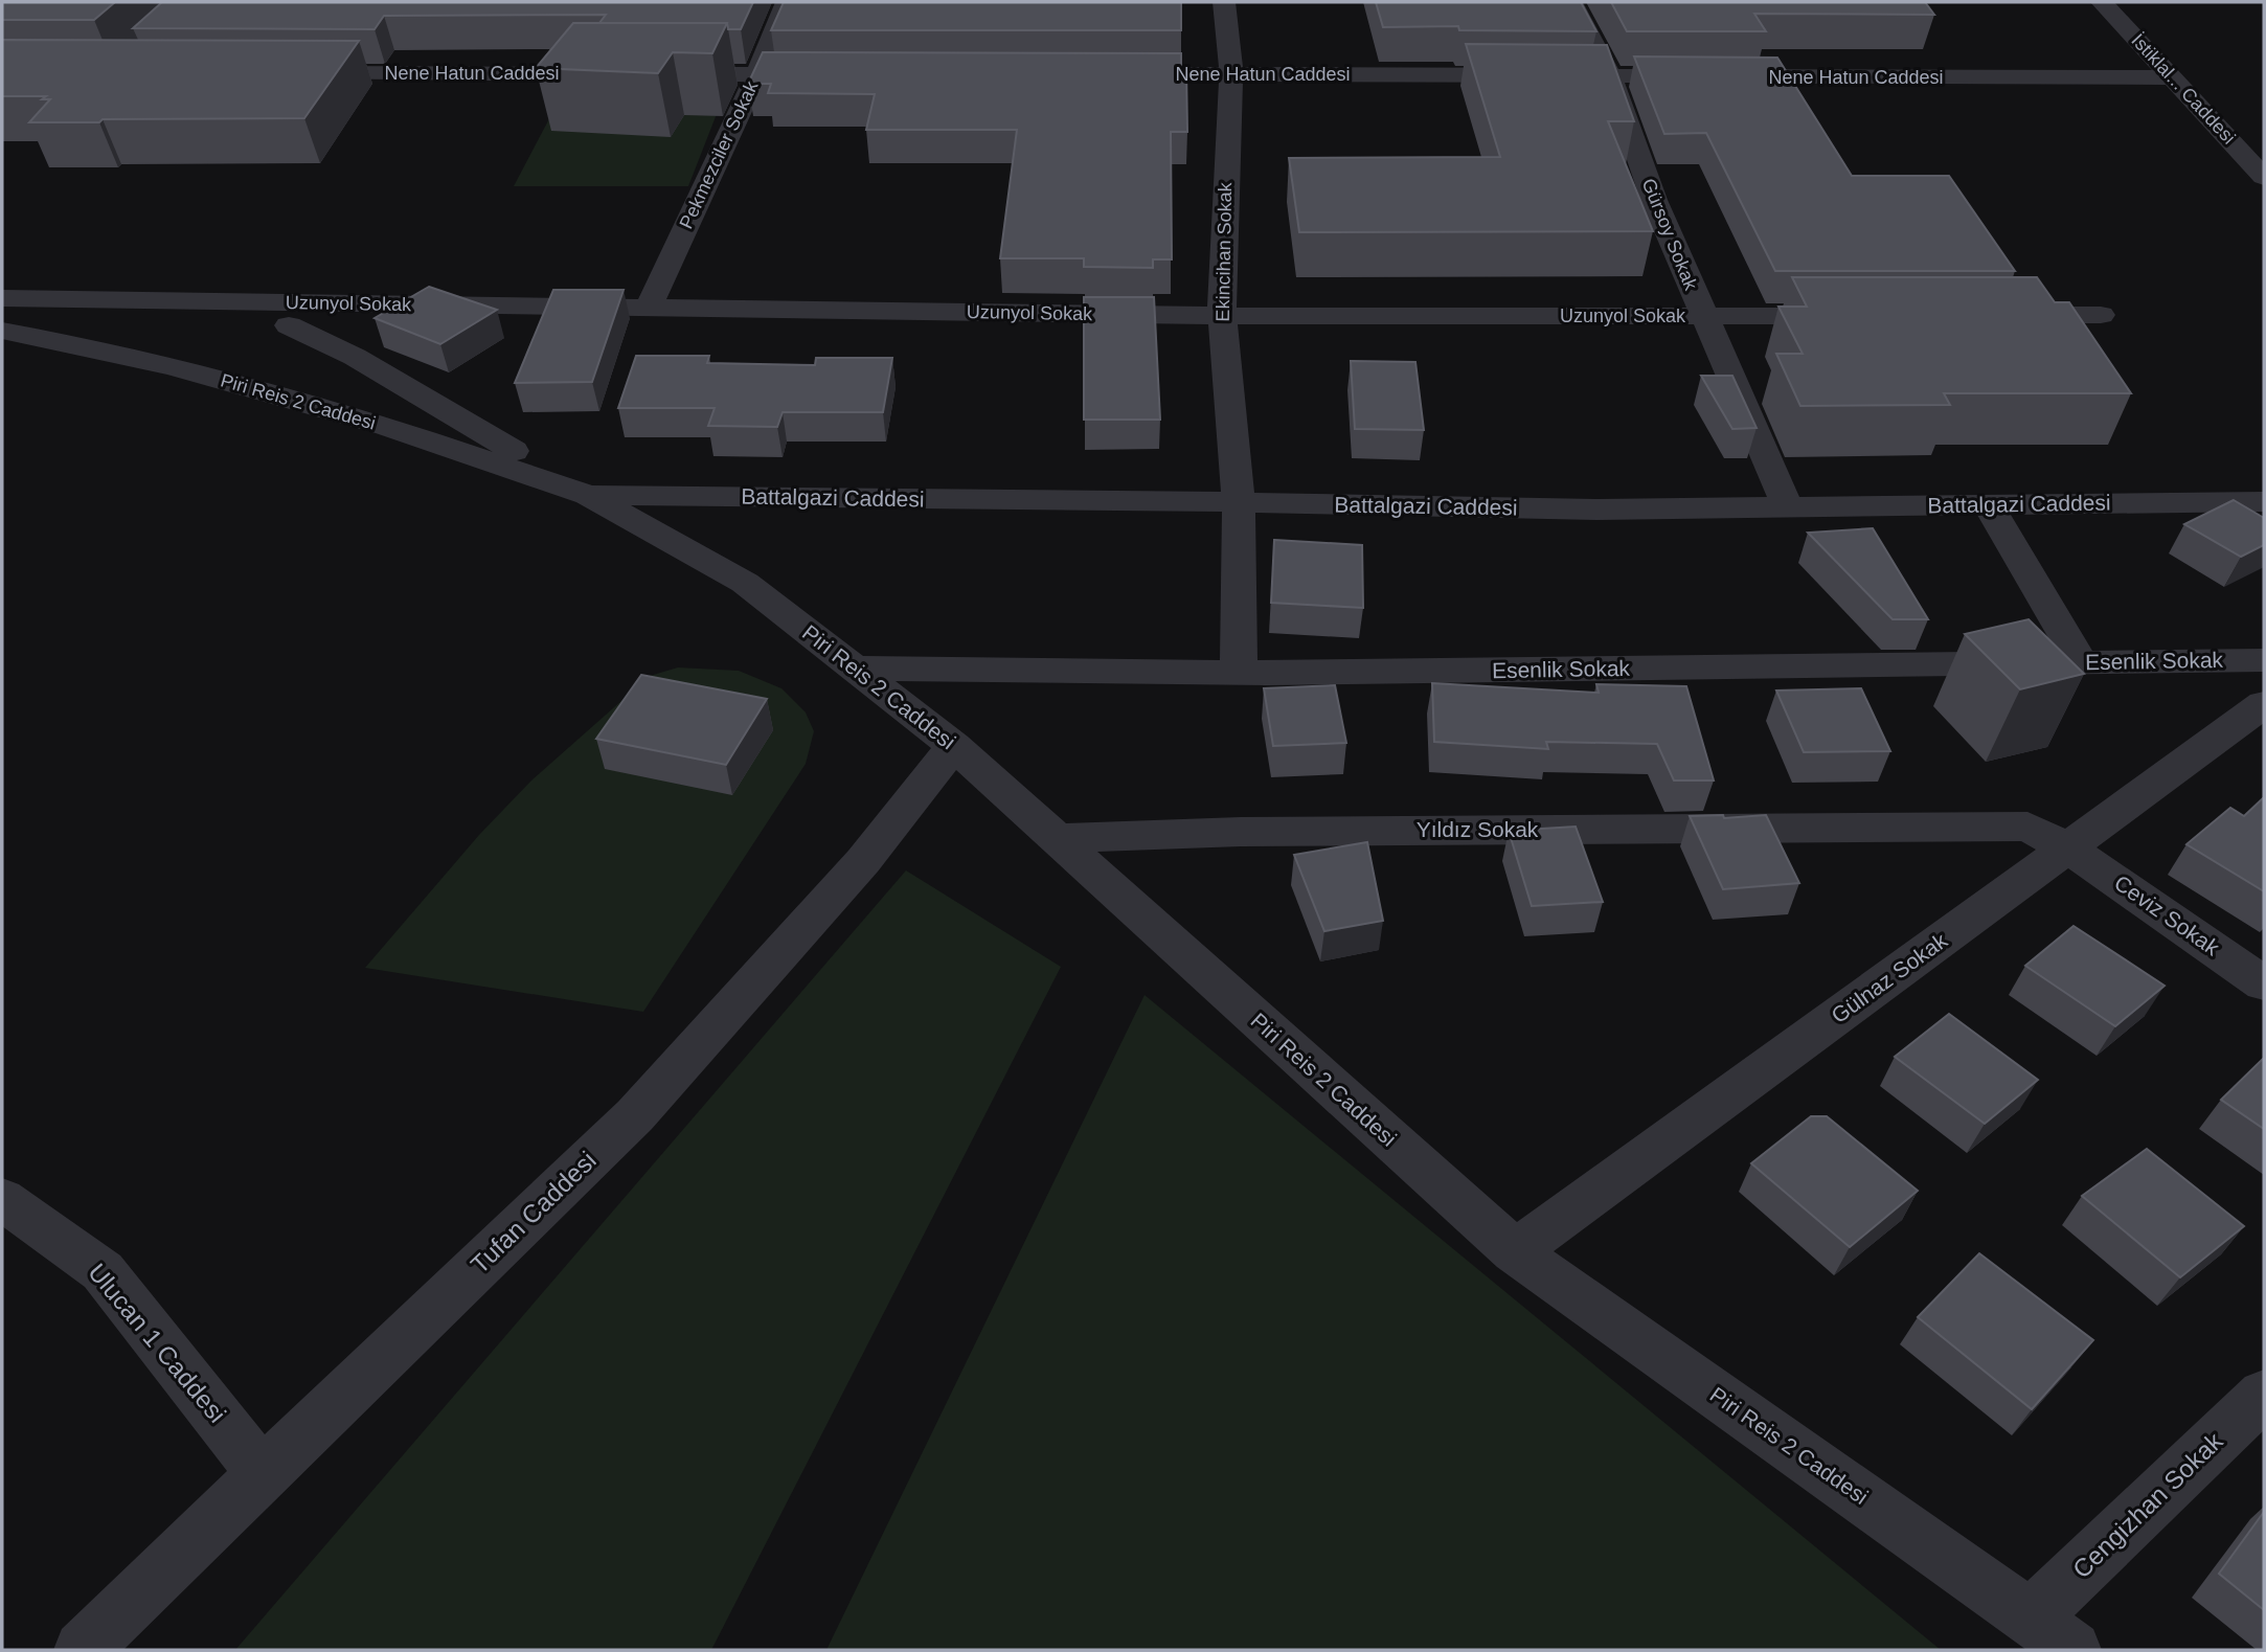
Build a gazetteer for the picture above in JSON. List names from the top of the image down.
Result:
{
  "streets": {
    "street": [
      "Nene Hatun Caddesi",
      "İstiklal... Caddesi",
      "Pekmezciler Sokak",
      "Gürsoy Sokak",
      "Ekincihan Sokak",
      "Uzunyol Sokak",
      "Piri Reis 2 Caddesi",
      "Battalgazi Caddesi",
      "Esenlik Sokak",
      "Yıldız Sokak",
      "Ceviz Sokak",
      "Gülnaz Sokak",
      "Tufan Caddesi",
      "Ulucan 1 Caddesi",
      "Cengizhan Sokak"
    ]
  },
  "crossings": [
    ["Nene Hatun Caddesi", "İstiklal... Caddesi"],
    ["Nene Hatun Caddesi", "Gürsoy Sokak"],
    ["Nene Hatun Caddesi", "Ekincihan Sokak"],
    ["Pekmezciler Sokak", "Uzunyol Sokak"],
    ["Gürsoy Sokak", "Uzunyol Sokak"],
    ["Gürsoy Sokak", "Battalgazi Caddesi"],
    ["Ekincihan Sokak", "Uzunyol Sokak"],
    ["Ekincihan Sokak", "Battalgazi Caddesi"],
    ["Ekincihan Sokak", "Esenlik Sokak"],
    ["Piri Reis 2 Caddesi", "Battalgazi Caddesi"],
    ["Piri Reis 2 Caddesi", "Esenlik Sokak"],
    ["Piri Reis 2 Caddesi", "Yıldız Sokak"],
    ["Piri Reis 2 Caddesi", "Gülnaz Sokak"],
    ["Piri Reis 2 Caddesi", "Tufan Caddesi"],
    ["Piri Reis 2 Caddesi", "Cengizhan Sokak"],
    ["Yıldız Sokak", "Ceviz Sokak"],
    ["Yıldız Sokak", "Gülnaz Sokak"],
    ["Ceviz Sokak", "Gülnaz Sokak"],
    ["Tufan Caddesi", "Ulucan 1 Caddesi"]
  ]
}
